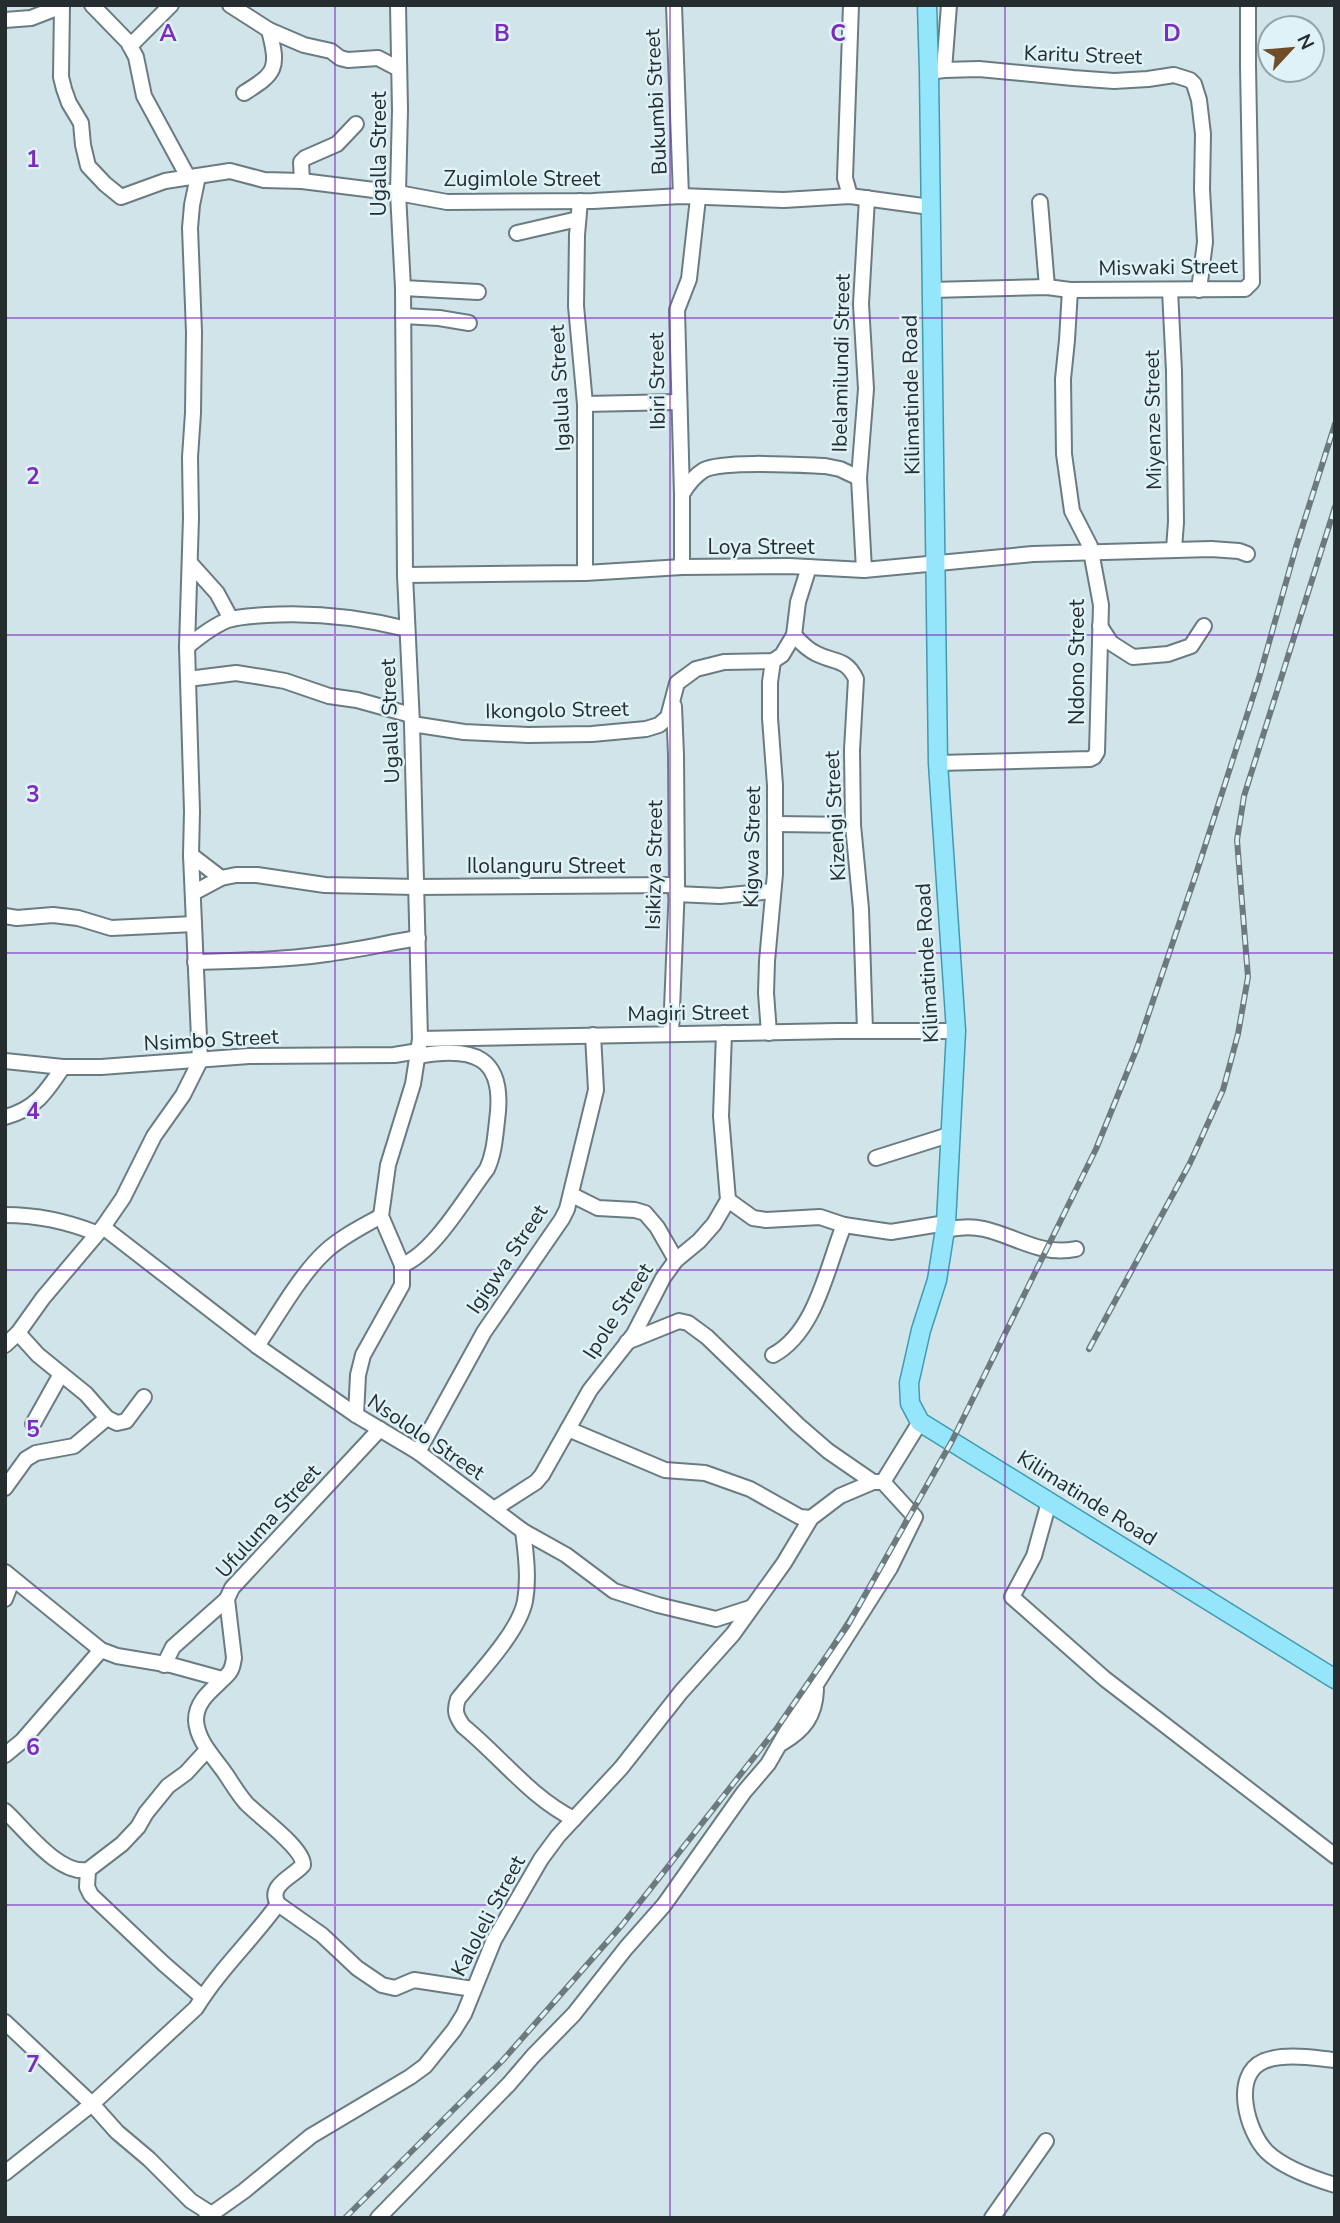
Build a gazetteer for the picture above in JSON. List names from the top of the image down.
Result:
{
  "streets": {
    "main road": ["Kilimatinde Road"],
    "street": [
      "Karitu Street",
      "Bukumbi Street",
      "Ugalla Street",
      "Zugimlole Street",
      "Miswaki Street",
      "Ibelamilundi Street",
      "Ibiri Street",
      "Igalula Street",
      "Miyenze Street",
      "Loya Street",
      "Ndono Street",
      "Ikongolo Street",
      "Kizengi Street",
      "Kigwa Street",
      "Isikizya Street",
      "Ilolanguru Street",
      "Magiri Street",
      "Nsimbo Street",
      "Igigwa Street",
      "Ipole Street",
      "Nsololo Street",
      "Ufuluma Street",
      "Kaloleli Street"
    ]
  },
  "crossings": [
    ["Karitu Street", "Miswaki Street"],
    ["Karitu Street", "Kilimatinde Road"],
    ["Bukumbi Street", "Zugimlole Street"],
    ["Ugalla Street", "Zugimlole Street"],
    ["Ugalla Street", "Loya Street"],
    ["Ugalla Street", "Ikongolo Street"],
    ["Ugalla Street", "Ilolanguru Street"],
    ["Ugalla Street", "Magiri Street"],
    ["Ugalla Street", "Nsimbo Street"],
    ["Zugimlole Street", "Ibelamilundi Street"],
    ["Zugimlole Street", "Ibiri Street"],
    ["Zugimlole Street", "Igalula Street"],
    ["Zugimlole Street", "Kilimatinde Road"],
    ["Miswaki Street", "Kilimatinde Road"],
    ["Miswaki Street", "Miyenze Street"],
    ["Miswaki Street", "Ndono Street"],
    ["Ibelamilundi Street", "Loya Street"],
    ["Ibiri Street", "Loya Street"],
    ["Igalula Street", "Loya Street"],
    ["Kilimatinde Road", "Loya Street"],
    ["Kilimatinde Road", "Ndono Street"],
    ["Kilimatinde Road", "Magiri Street"],
    ["Miyenze Street", "Loya Street"],
    ["Loya Street", "Ndono Street"],
    ["Ikongolo Street", "Kigwa Street"],
    ["Ikongolo Street", "Isikizya Street"],
    ["Kizengi Street", "Magiri Street"],
    ["Kigwa Street", "Ilolanguru Street"],
    ["Kigwa Street", "Magiri Street"],
    ["Isikizya Street", "Ilolanguru Street"],
    ["Isikizya Street", "Magiri Street"],
    ["Magiri Street", "Nsimbo Street"],
    ["Magiri Street", "Igigwa Street"],
    ["Igigwa Street", "Nsololo Street"],
    ["Ipole Street", "Nsololo Street"],
    ["Nsololo Street", "Ufuluma Street"],
    ["Nsololo Street", "Kaloleli Street"],
    ["Ufuluma Street", "Kaloleli Street"]
  ],
  "north": "top right",
  "grid": {
    "columns": [
      "A",
      "B",
      "C",
      "D"
    ],
    "rows": [
      "1",
      "2",
      "3",
      "4",
      "5",
      "6",
      "7"
    ]
  }
}
